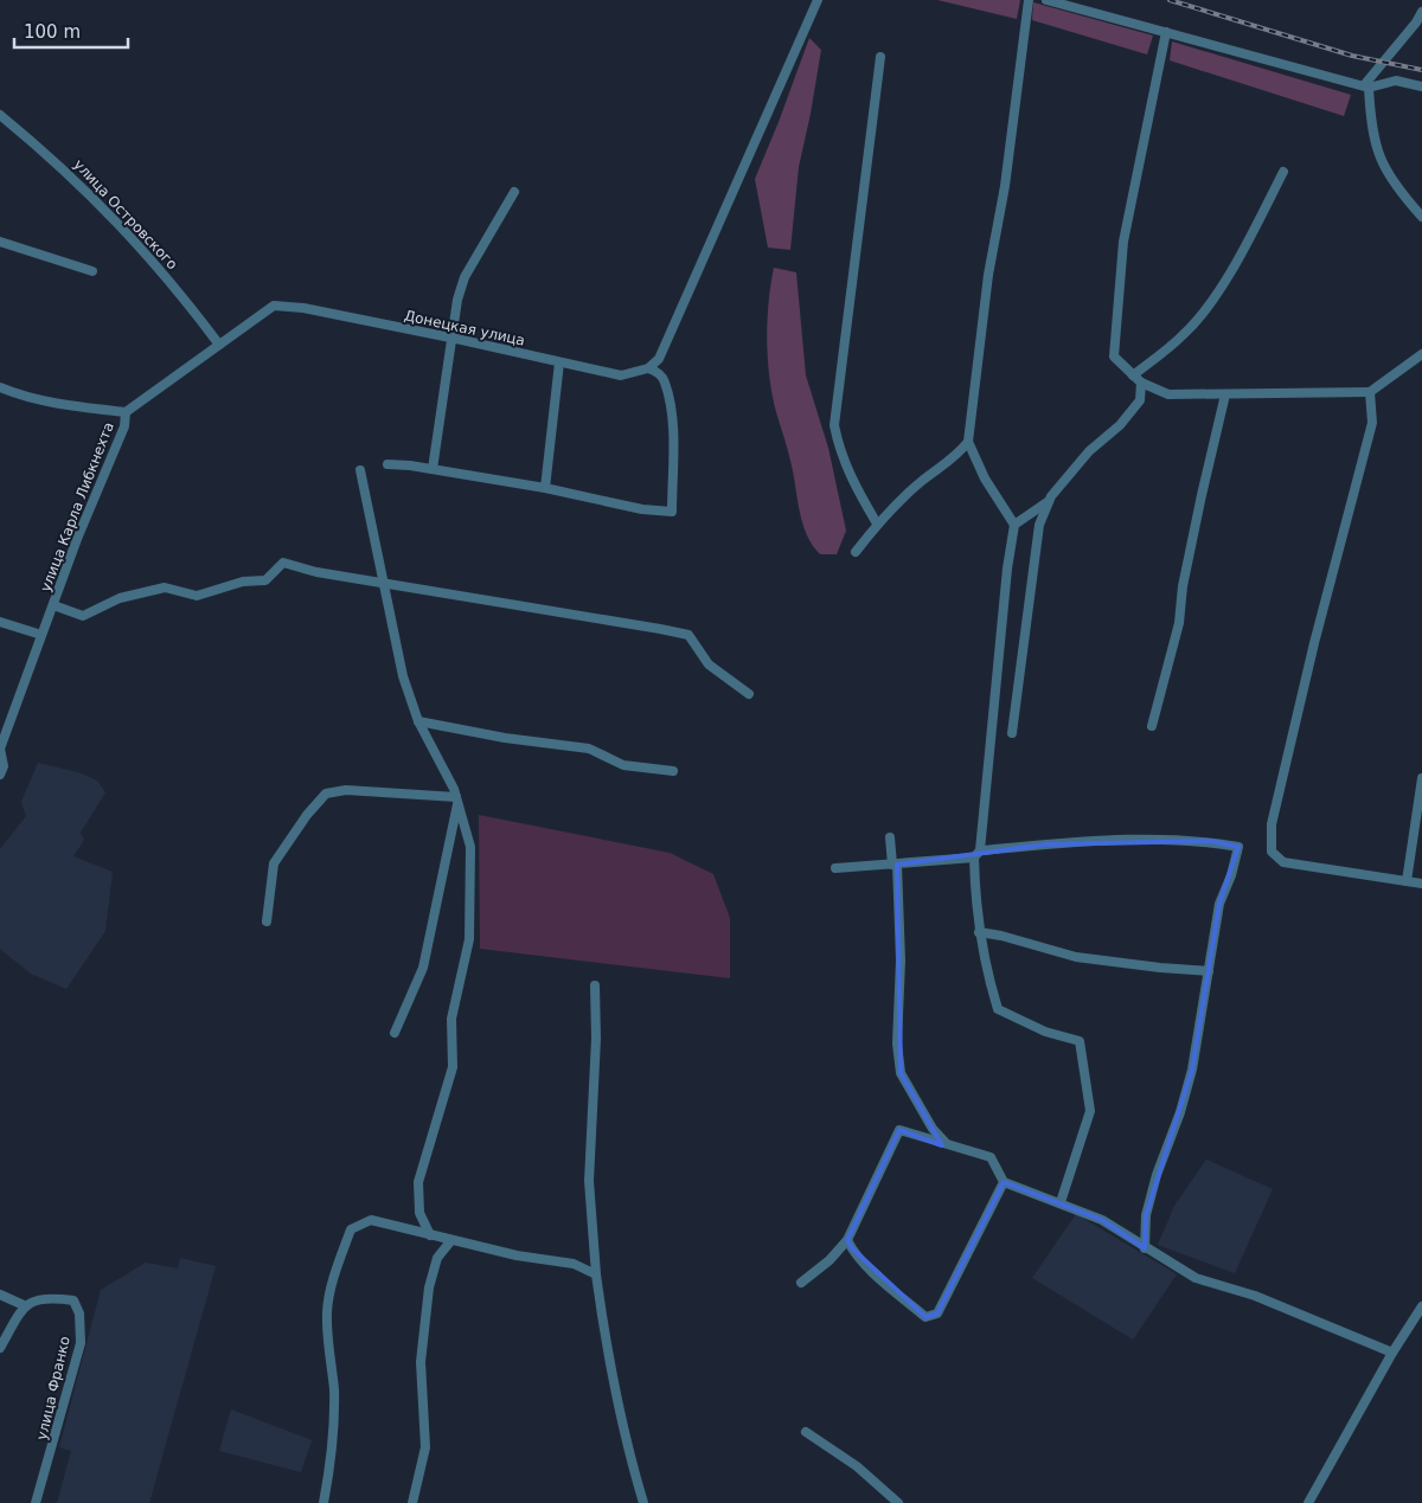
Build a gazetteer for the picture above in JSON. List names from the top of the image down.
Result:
{
  "streets": {
    "street": [
      "улица Островского",
      "Донецкая улица",
      "улица Карла Либкнехта",
      "улица Франко"
    ]
  },
  "crossings": [
    ["улица Островского", "улица Карла Либкнехта"],
    ["Донецкая улица", "улица Карла Либкнехта"]
  ],
  "scale_bar": "100 m"
}
